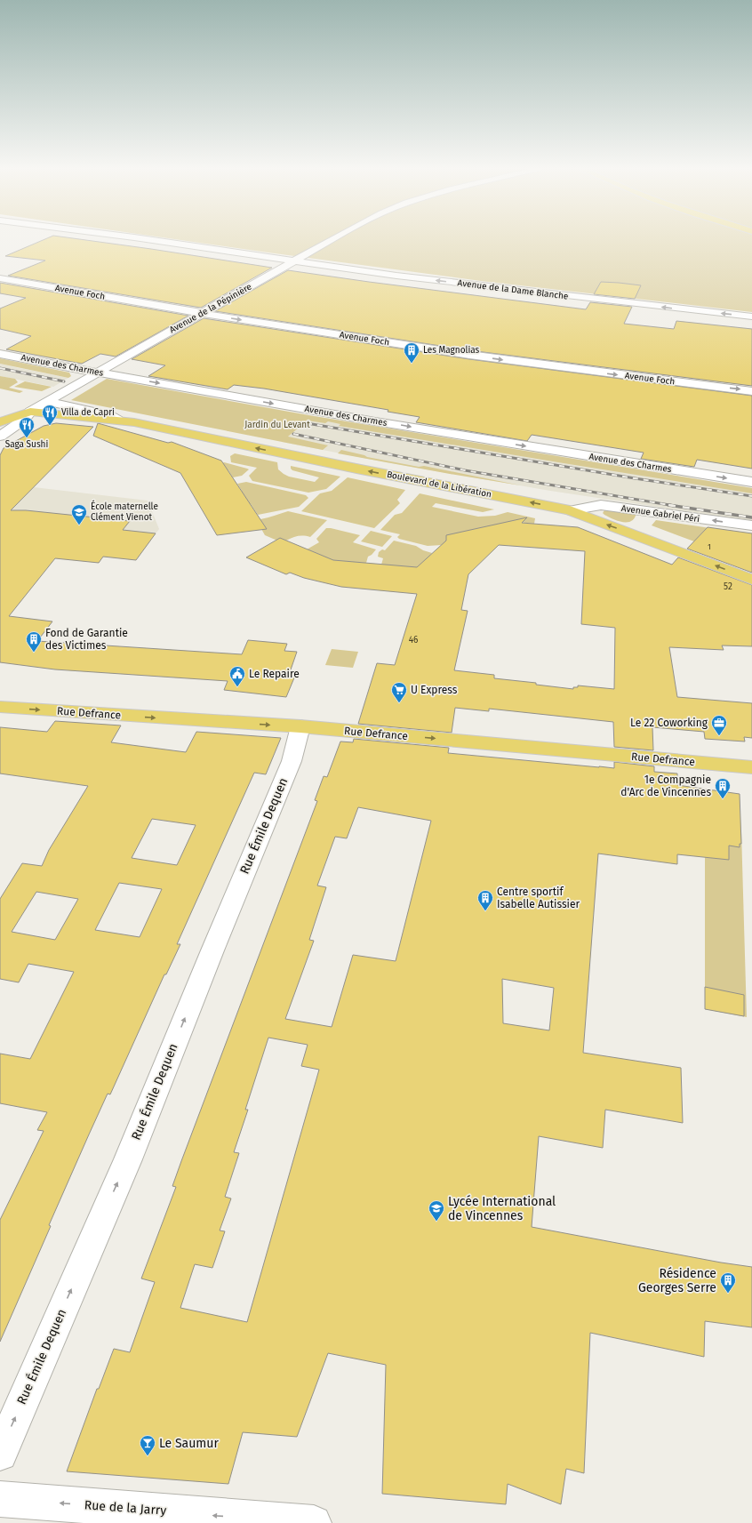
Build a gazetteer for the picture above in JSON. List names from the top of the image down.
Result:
{
  "streets": {
    "main road": ["Boulevard de la Libération", "Rue Defrance"],
    "street": [
      "Avenue de la Dame Blanche",
      "Avenue Foch",
      "Avenue de la Pépinière",
      "Avenue des Charmes",
      "Avenue Gabriel Péri",
      "Rue Émile Dequen",
      "Rue de la Jarry"
    ]
  },
  "crossings": [
    ["Avenue de la Dame Blanche", "Avenue de la Pépinière"],
    ["Avenue Foch", "Avenue de la Pépinière"],
    ["Avenue de la Pépinière", "Avenue des Charmes"],
    ["Avenue de la Pépinière", "Boulevard de la Libération"],
    ["Boulevard de la Libération", "Avenue Gabriel Péri"],
    ["Rue Defrance", "Rue Émile Dequen"]
  ],
  "one_way": [
    "Avenue de la Dame Blanche",
    "Avenue Foch",
    "Avenue des Charmes",
    "Boulevard de la Libération",
    "Avenue Gabriel Péri",
    "Rue Defrance",
    "Rue Émile Dequen",
    "Rue de la Jarry"
  ],
  "parks": ["Jardin du Levant"],
  "places": {
    "building": [
      "Les Magnolias",
      "Fond de Garantie des Victimes",
      "1e Compagnie d'Arc de Vincennes",
      "Centre sportif Isabelle Autissier",
      "Résidence Georges Serre"
    ],
    "restaurant": ["Villa de Capri", "Saga Sushi"],
    "school or university": ["École maternelle Clément Vienot", "Lycée International de Vincennes"],
    "public building": ["Le Repaire"],
    "supermarket": ["U Express"],
    "office": ["Le 22 Coworking"],
    "bar": ["Le Saumur"]
  },
  "house_numbers": ["1", "52", "46"]
}
